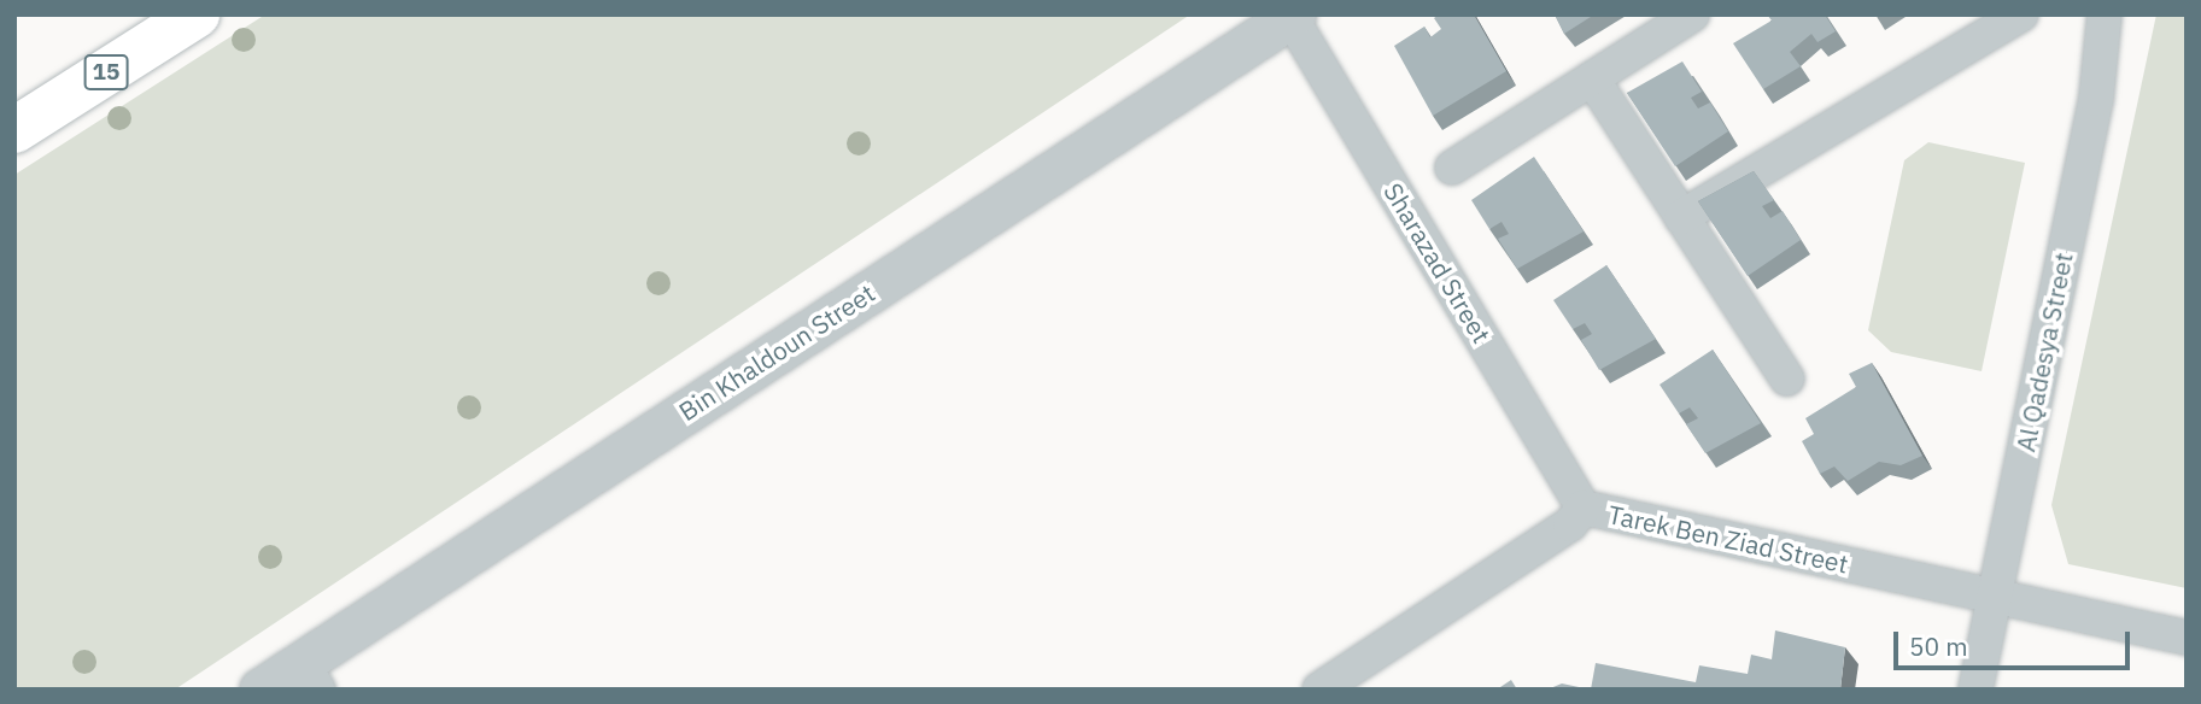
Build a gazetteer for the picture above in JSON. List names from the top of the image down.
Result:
{
  "streets": {
    "highway": ["15"],
    "street": [
      "Sharazad Street",
      "Bin Khaldoun Street",
      "Al Qadesya Street",
      "Tarek Ben Ziad Street"
    ]
  },
  "crossings": [
    ["Sharazad Street", "Bin Khaldoun Street"],
    ["Sharazad Street", "Tarek Ben Ziad Street"],
    ["Al Qadesya Street", "Tarek Ben Ziad Street"]
  ],
  "scale_bar": "50 m"
}
